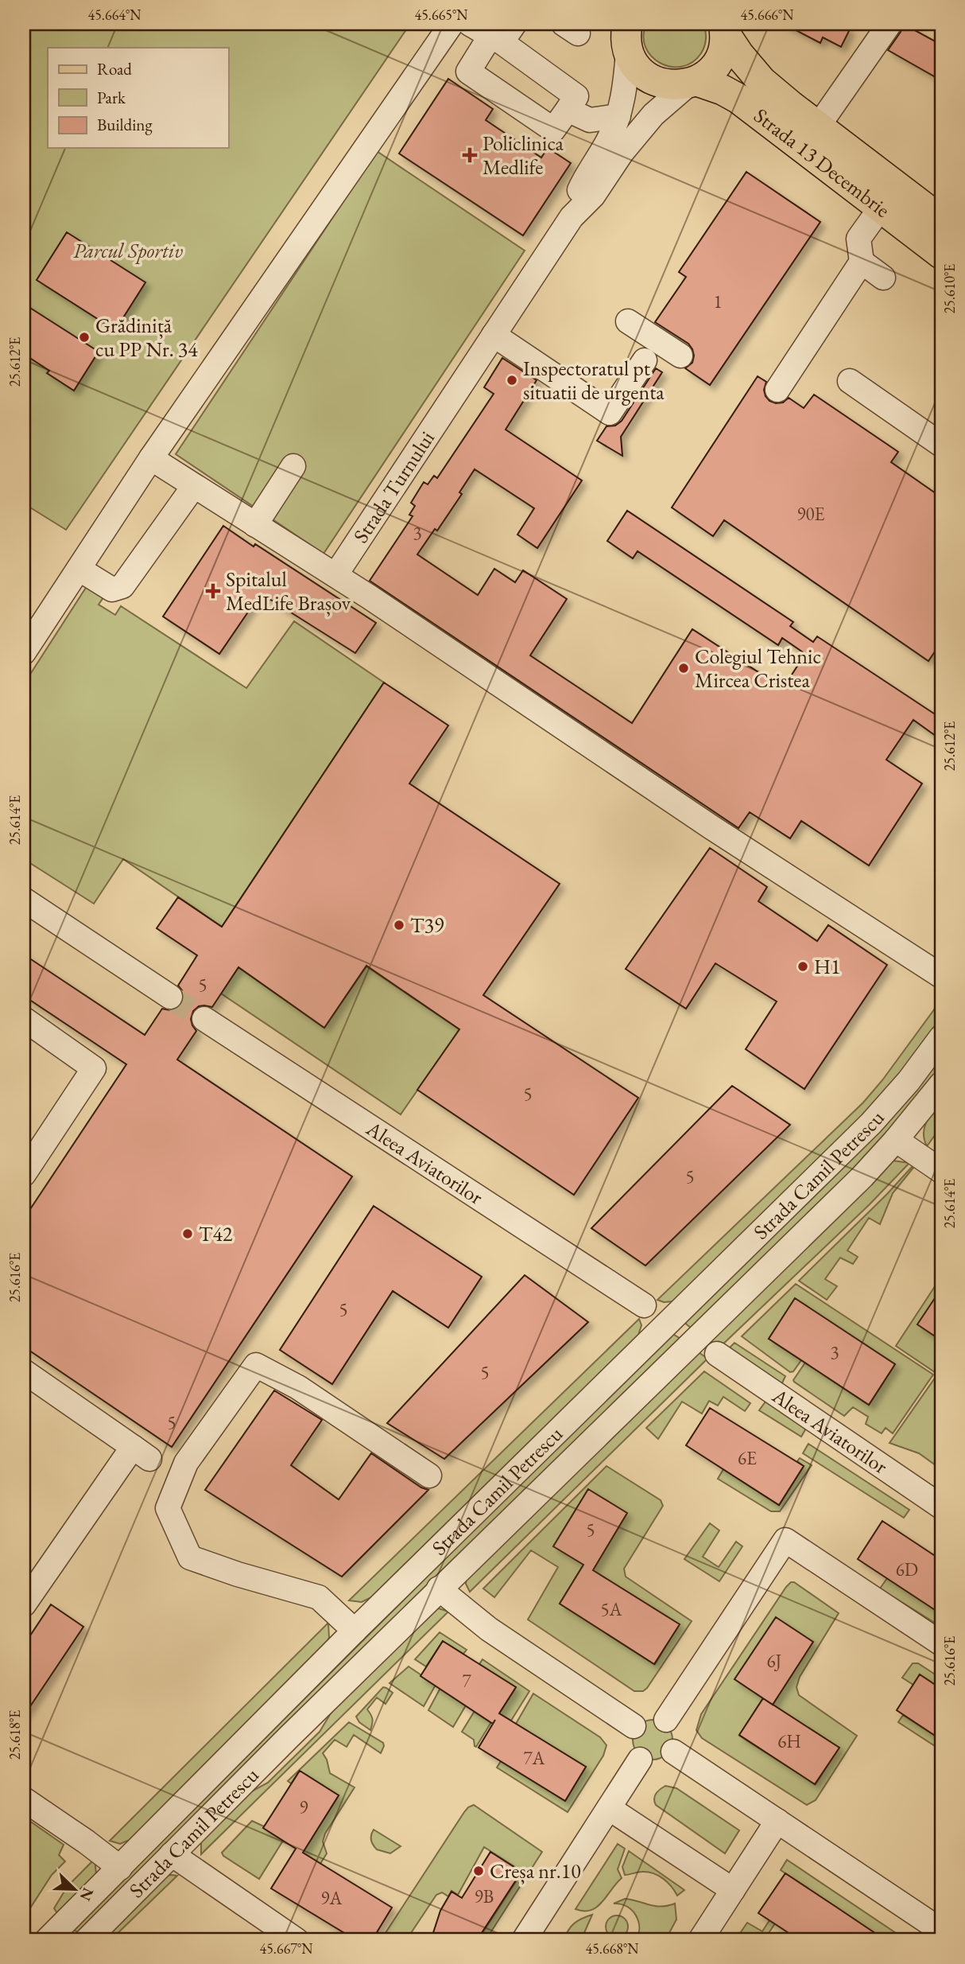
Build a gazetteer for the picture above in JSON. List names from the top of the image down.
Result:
{
  "streets": {
    "main road": ["Strada 13 Decembrie"],
    "street": ["Strada Turnului", "Aleea Aviatorilor", "Strada Camil Petrescu"]
  },
  "crossings": [
    ["Strada 13 Decembrie", "Strada Turnului"]
  ],
  "parks": ["Parcul Sportiv"],
  "places": {
    "health": ["Policlinica Medlife", "Spitalul MedLife Brașov"],
    "other": [
      "Grădiniță cu PP Nr. 34",
      "Inspectoratul pt situatii de urgenta",
      "Colegiul Tehnic Mircea Cristea",
      "T39",
      "H1",
      "T42",
      "Creșa nr.10"
    ]
  },
  "house_numbers": [
    "1",
    "90E",
    "3",
    "5",
    "5",
    "5",
    "5",
    "3",
    "5",
    "5",
    "6E",
    "5",
    "6D",
    "5A",
    "6J",
    "7",
    "6H",
    "7A",
    "9",
    "9B",
    "9A"
  ],
  "legend": ["Road", "Park", "Building"],
  "north": "bottom right",
  "coordinates": [
    "45.664°N",
    "45.665°N",
    "45.666°N",
    "25.610°E",
    "25.612°E",
    "25.614°E",
    "25.616°E",
    "25.618°E",
    "45.667°N",
    "45.668°N"
  ]
}
